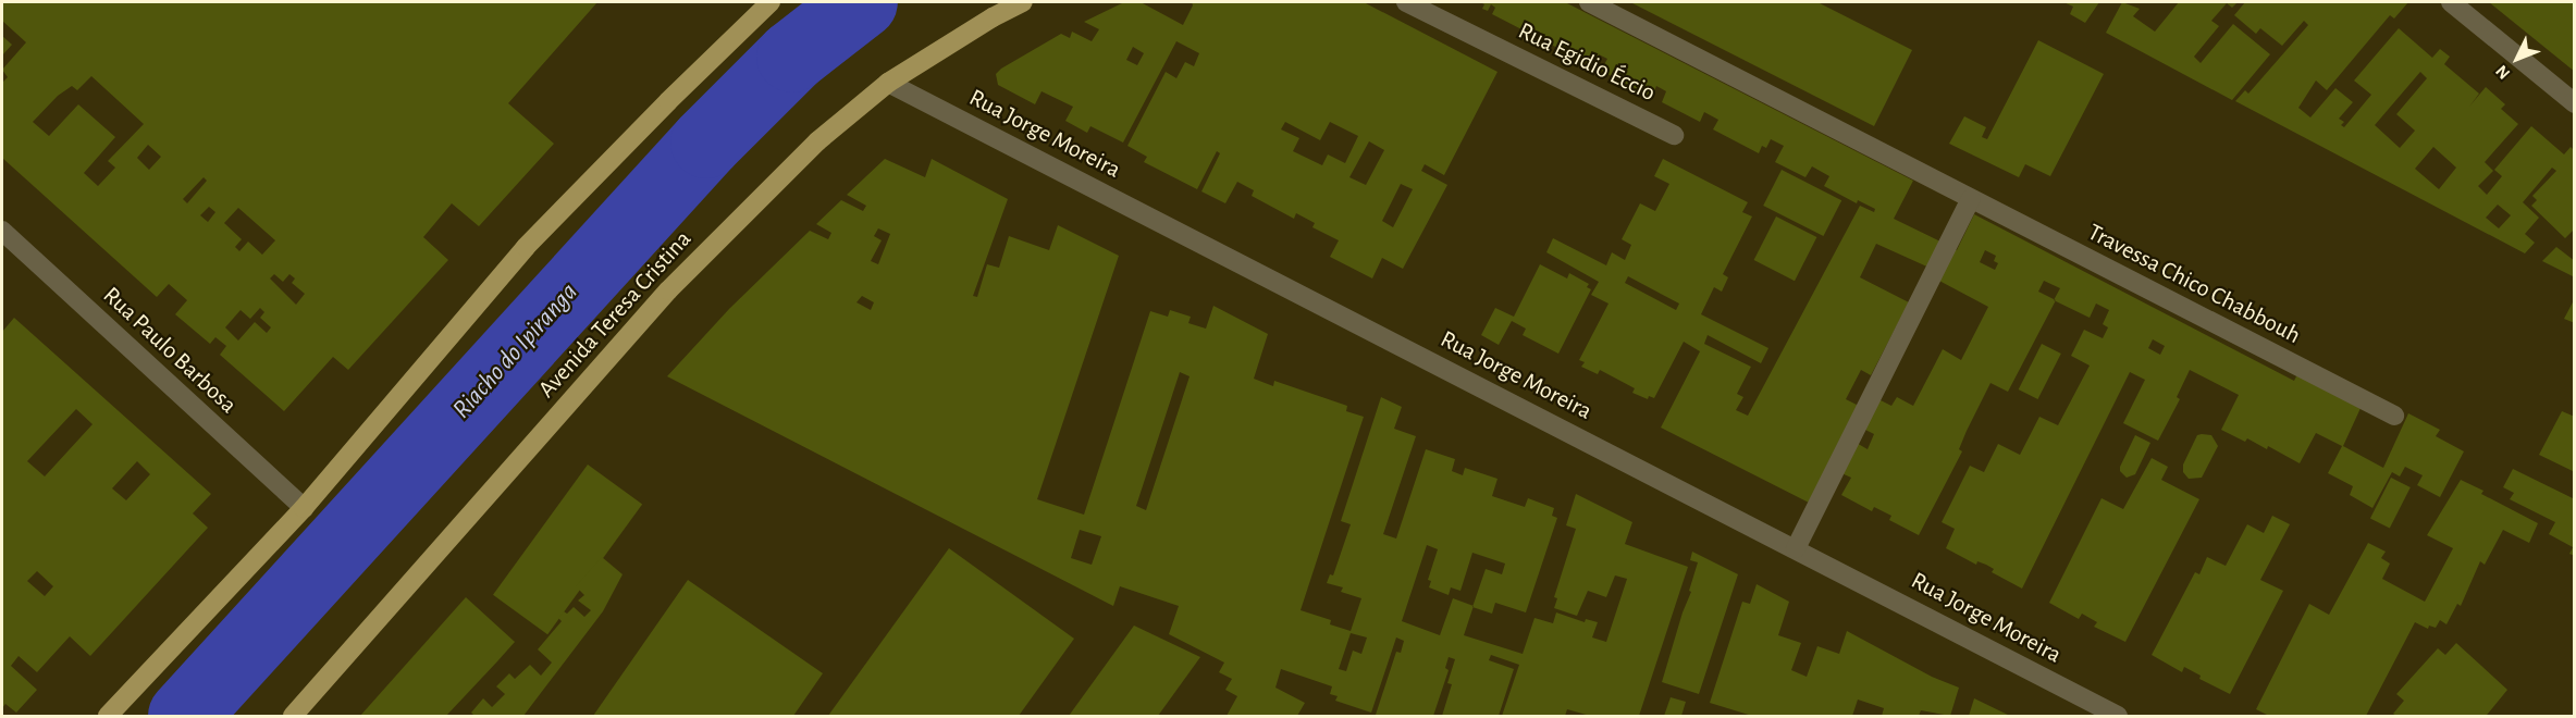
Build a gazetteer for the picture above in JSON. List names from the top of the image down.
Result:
{
  "streets": {
    "main road": ["Avenida Teresa Cristina"],
    "street": [
      "Rua Egidio Éccio",
      "Rua Jorge Moreira",
      "Travessa Chico Chabbouh",
      "Rua Paulo Barbosa"
    ]
  },
  "crossings": [
    ["Rua Jorge Moreira", "Avenida Teresa Cristina"]
  ],
  "water": ["Riacho do Ipiranga"],
  "north": "bottom left"
}
